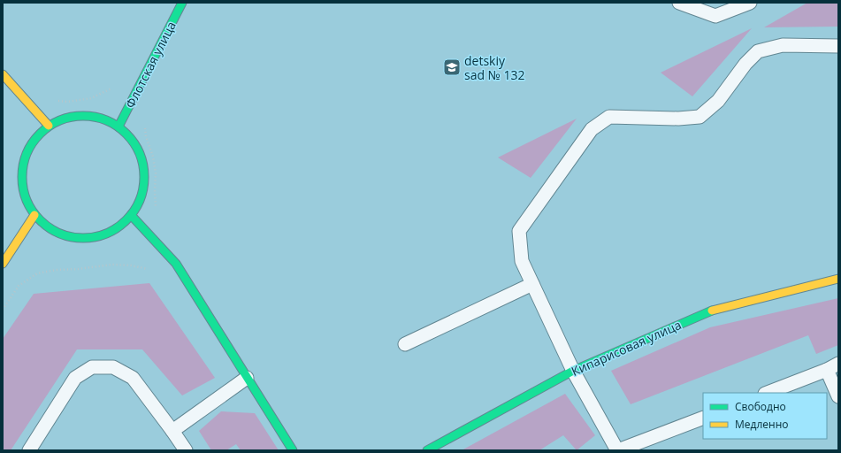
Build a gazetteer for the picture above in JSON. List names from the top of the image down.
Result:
{
  "streets": {
    "street": ["Флотская улица", "Кипарисовая улица"]
  },
  "places": {
    "school or university": ["detskiy sad № 132"]
  },
  "legend": ["Свободно", "Медленно"]
}
